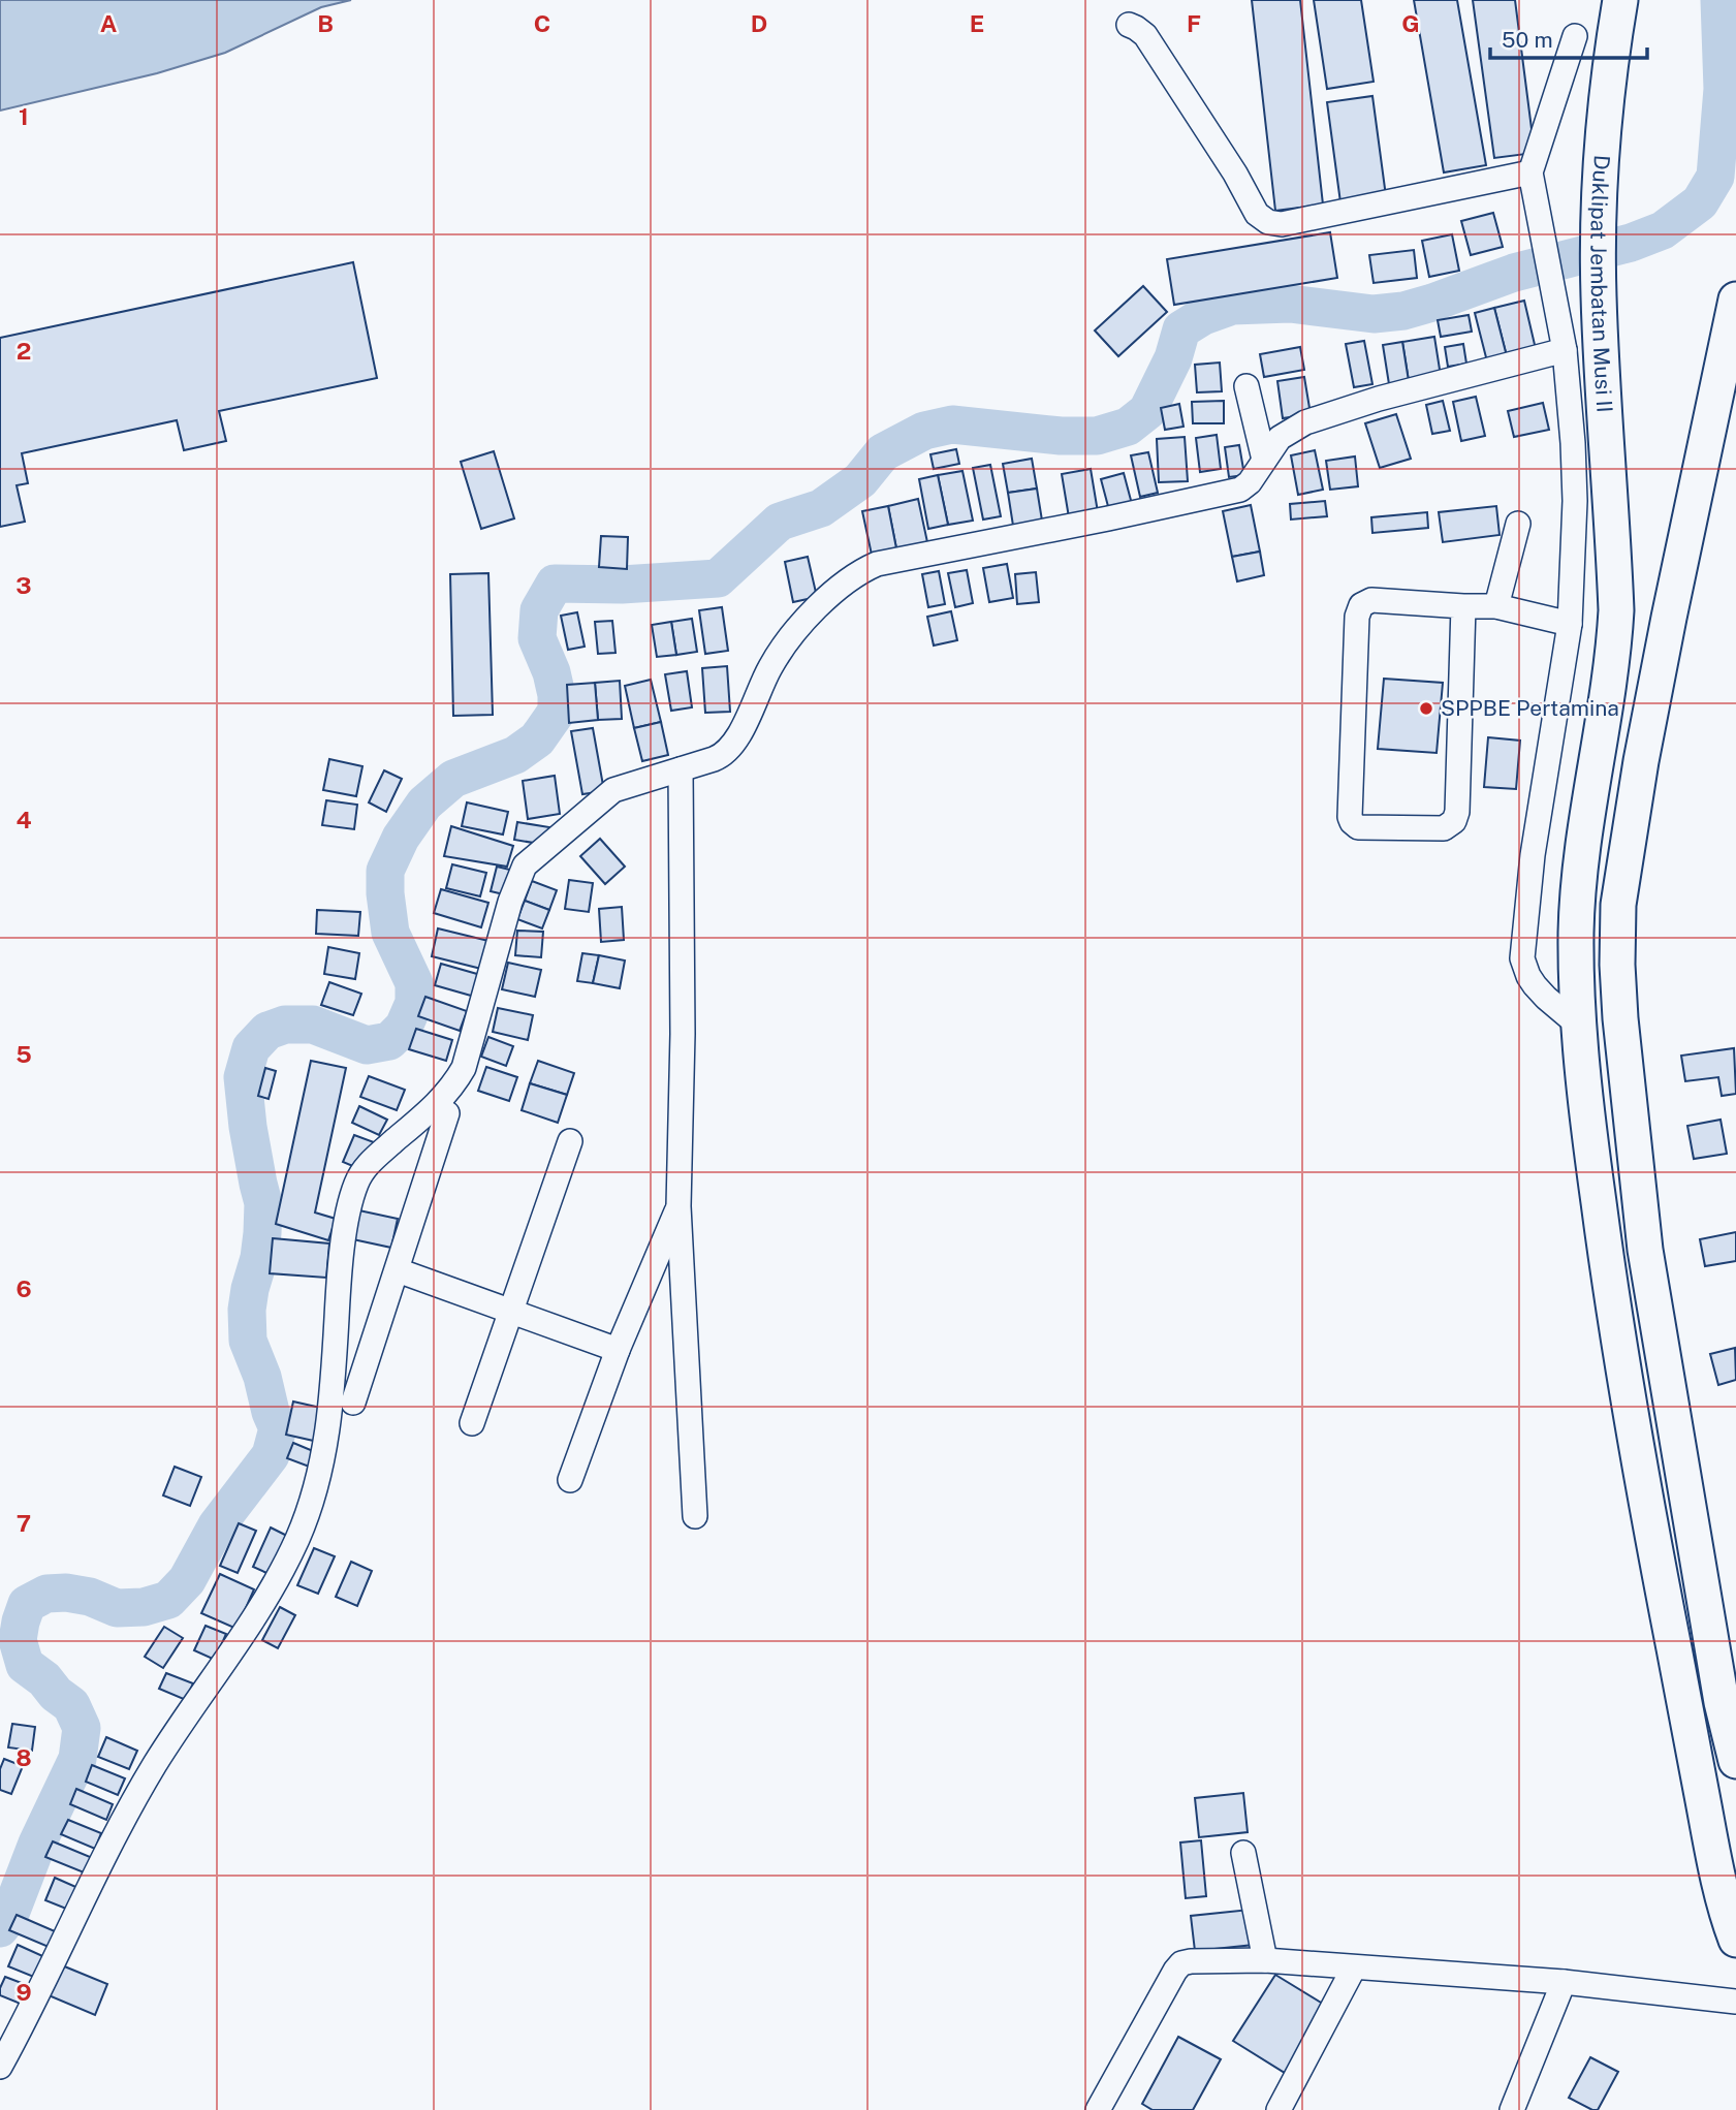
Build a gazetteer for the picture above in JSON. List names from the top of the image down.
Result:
{
  "streets": {
    "highway": ["Duklipat Jembatan Musi II"]
  },
  "places": ["SPPBE Pertamina"],
  "scale_bar": "50 m",
  "grid": {
    "columns": [
      "A",
      "B",
      "C",
      "D",
      "E",
      "F",
      "G"
    ],
    "rows": [
      "1",
      "2",
      "3",
      "4",
      "5",
      "6",
      "7",
      "8",
      "9"
    ]
  }
}
